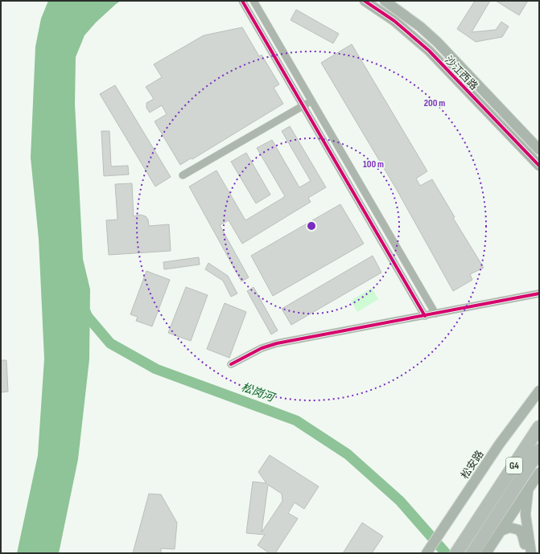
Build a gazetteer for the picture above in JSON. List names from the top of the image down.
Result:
{
  "streets": {
    "highway": ["G4"],
    "street": ["沙江西路", "松安路"]
  },
  "water": ["松岗河"],
  "rings": ["200 m", "100 m"]
}
